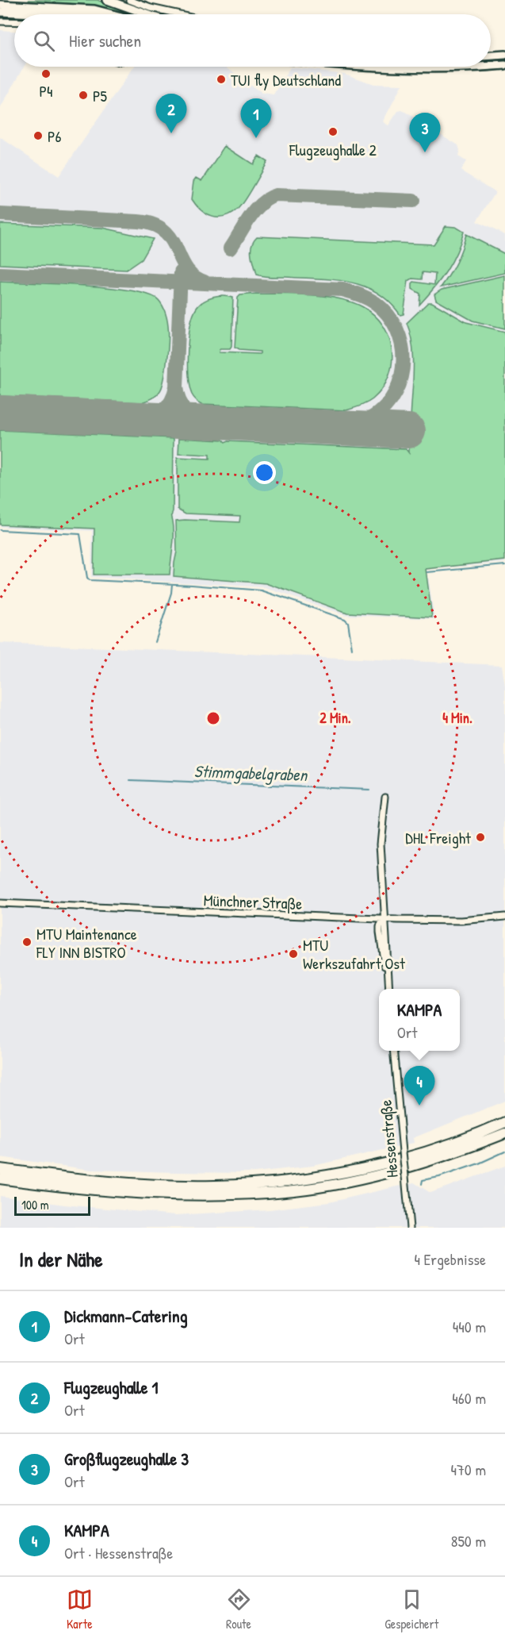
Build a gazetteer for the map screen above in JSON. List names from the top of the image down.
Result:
{
  "streets": {
    "street": ["Münchner Straße", "Hessenstraße"]
  },
  "water": ["Stimmgabelgraben"],
  "places": [
    "P4",
    "TUI fly Deutschland",
    "P5",
    "Flugzeughalle 2",
    "P6",
    "DHL Freight",
    "MTU Maintenance FLY INN BISTRO",
    "MTU Werkszufahrt Ost"
  ],
  "scale_bar": "100 m",
  "page": {
    "search": "Hier suchen",
    "pins": [
      "2",
      "1",
      "3",
      "4"
    ],
    "popup": ["KAMPA", "Ort"],
    "scale": "100 m",
    "heading": ["In der Nähe", "4 Ergebnisse"],
    "list": [
      {
        "mark": "1",
        "name": "Dickmann-Catering",
        "note": "Ort",
        "value": "440 m"
      },
      {
        "mark": "2",
        "name": "Flugzeughalle 1",
        "note": "Ort",
        "value": "460 m"
      },
      {
        "mark": "3",
        "name": "Großflugzeughalle 3",
        "note": "Ort",
        "value": "470 m"
      },
      {
        "mark": "4",
        "name": "KAMPA",
        "note": "Ort · Hessenstraße",
        "value": "850 m"
      }
    ],
    "nav": ["Karte", "Route", "Gespeichert"]
  },
  "rings": ["2 Min.", "4 Min."]
}
